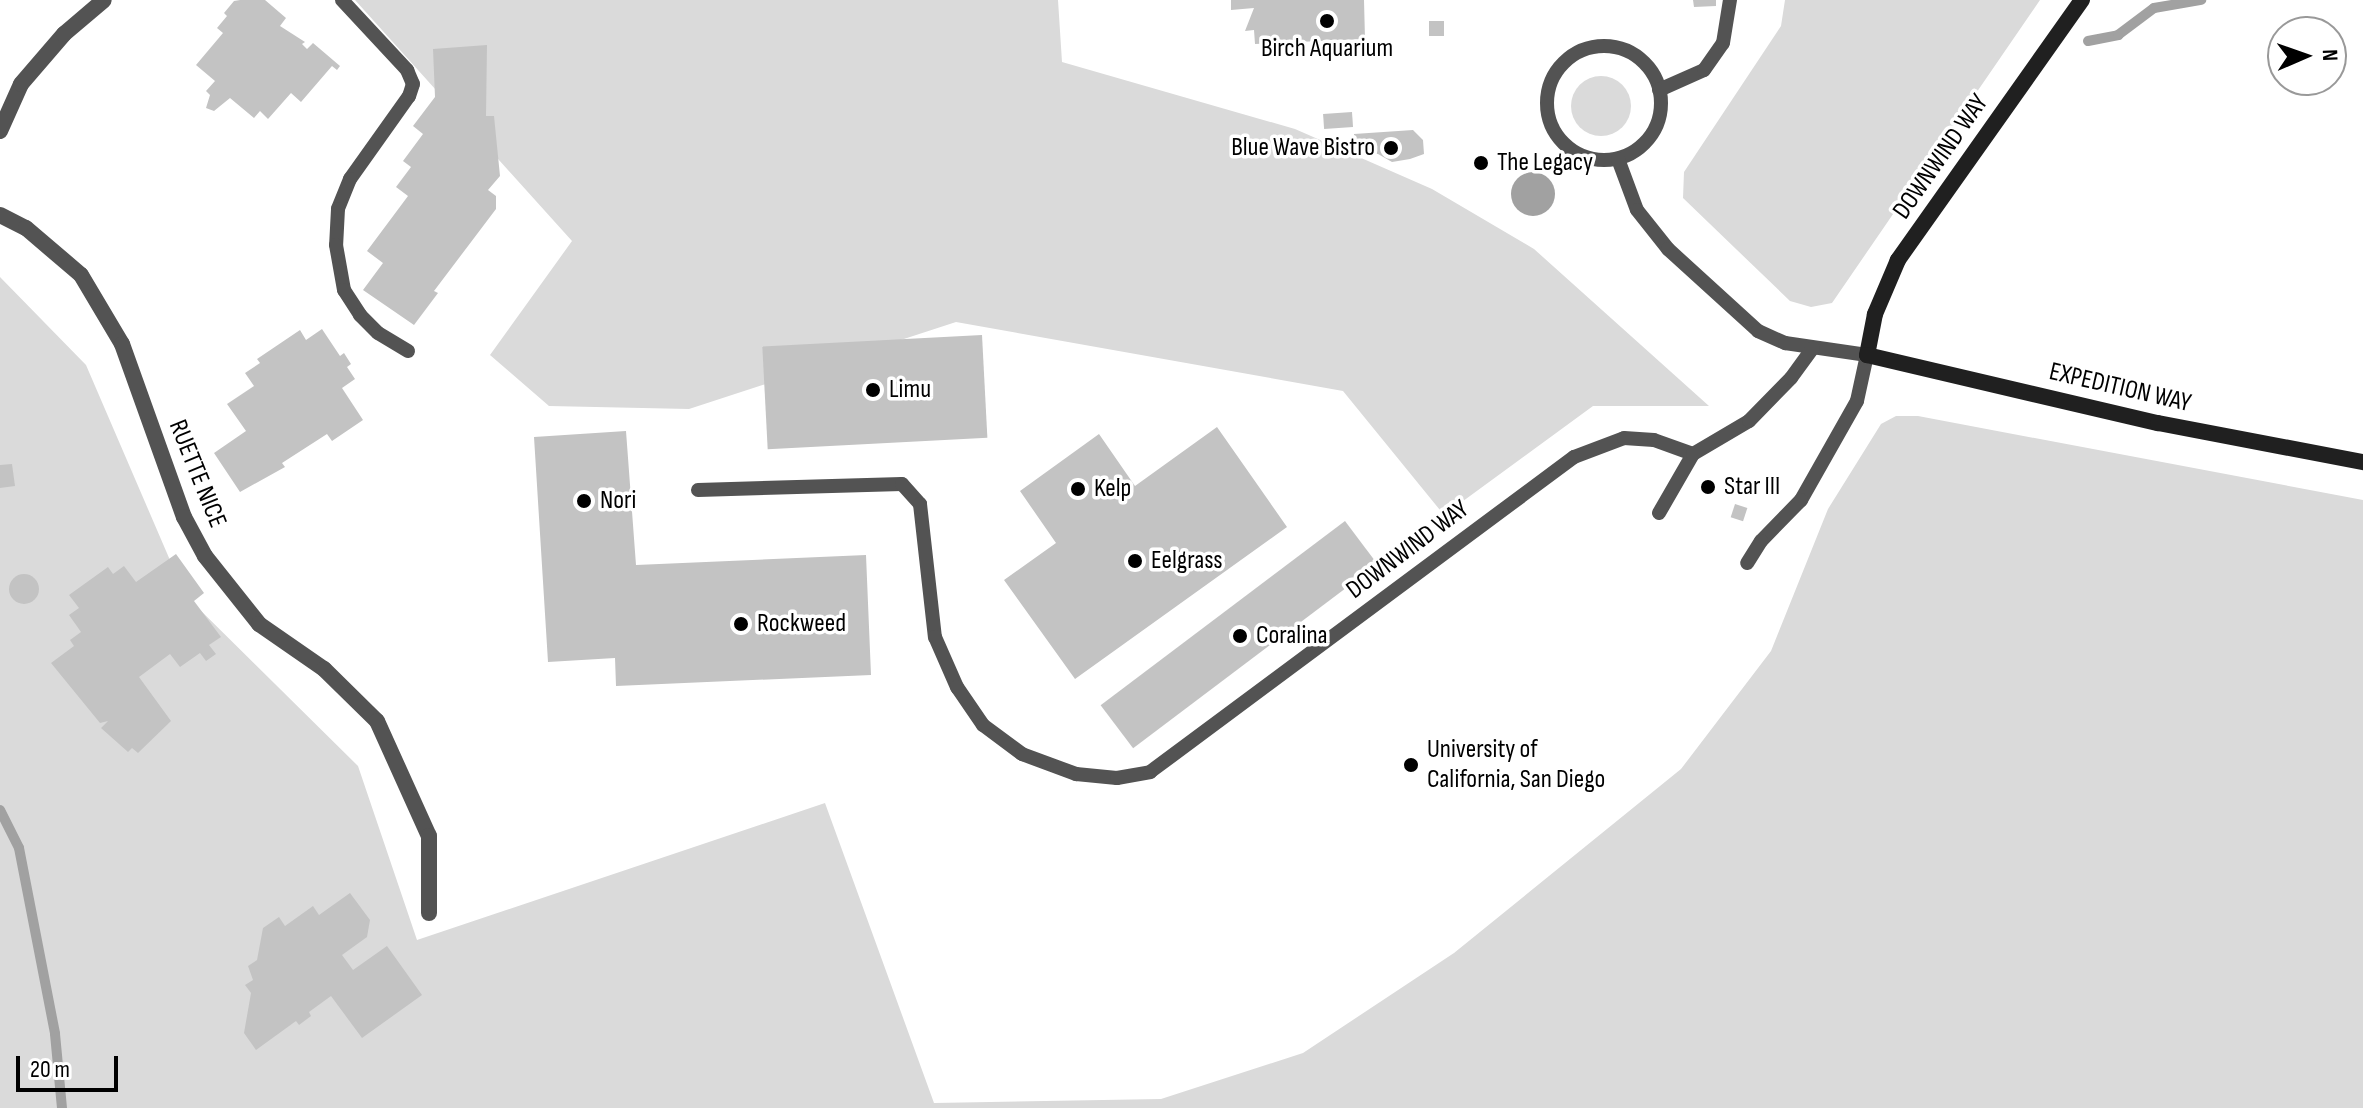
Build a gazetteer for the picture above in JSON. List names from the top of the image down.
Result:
{
  "streets": {
    "street": ["DOWNWIND WAY", "EXPEDITION WAY", "RUETTE NICE"]
  },
  "crossings": [
    ["DOWNWIND WAY", "EXPEDITION WAY"]
  ],
  "places": [
    "Birch Aquarium",
    "Blue Wave Bistro",
    "The Legacy",
    "Limu",
    "Star III",
    "Kelp",
    "Nori",
    "Eelgrass",
    "Rockweed",
    "Coralina",
    "University of California, San Diego"
  ],
  "scale_bar": "20 m",
  "north": "right"
}
